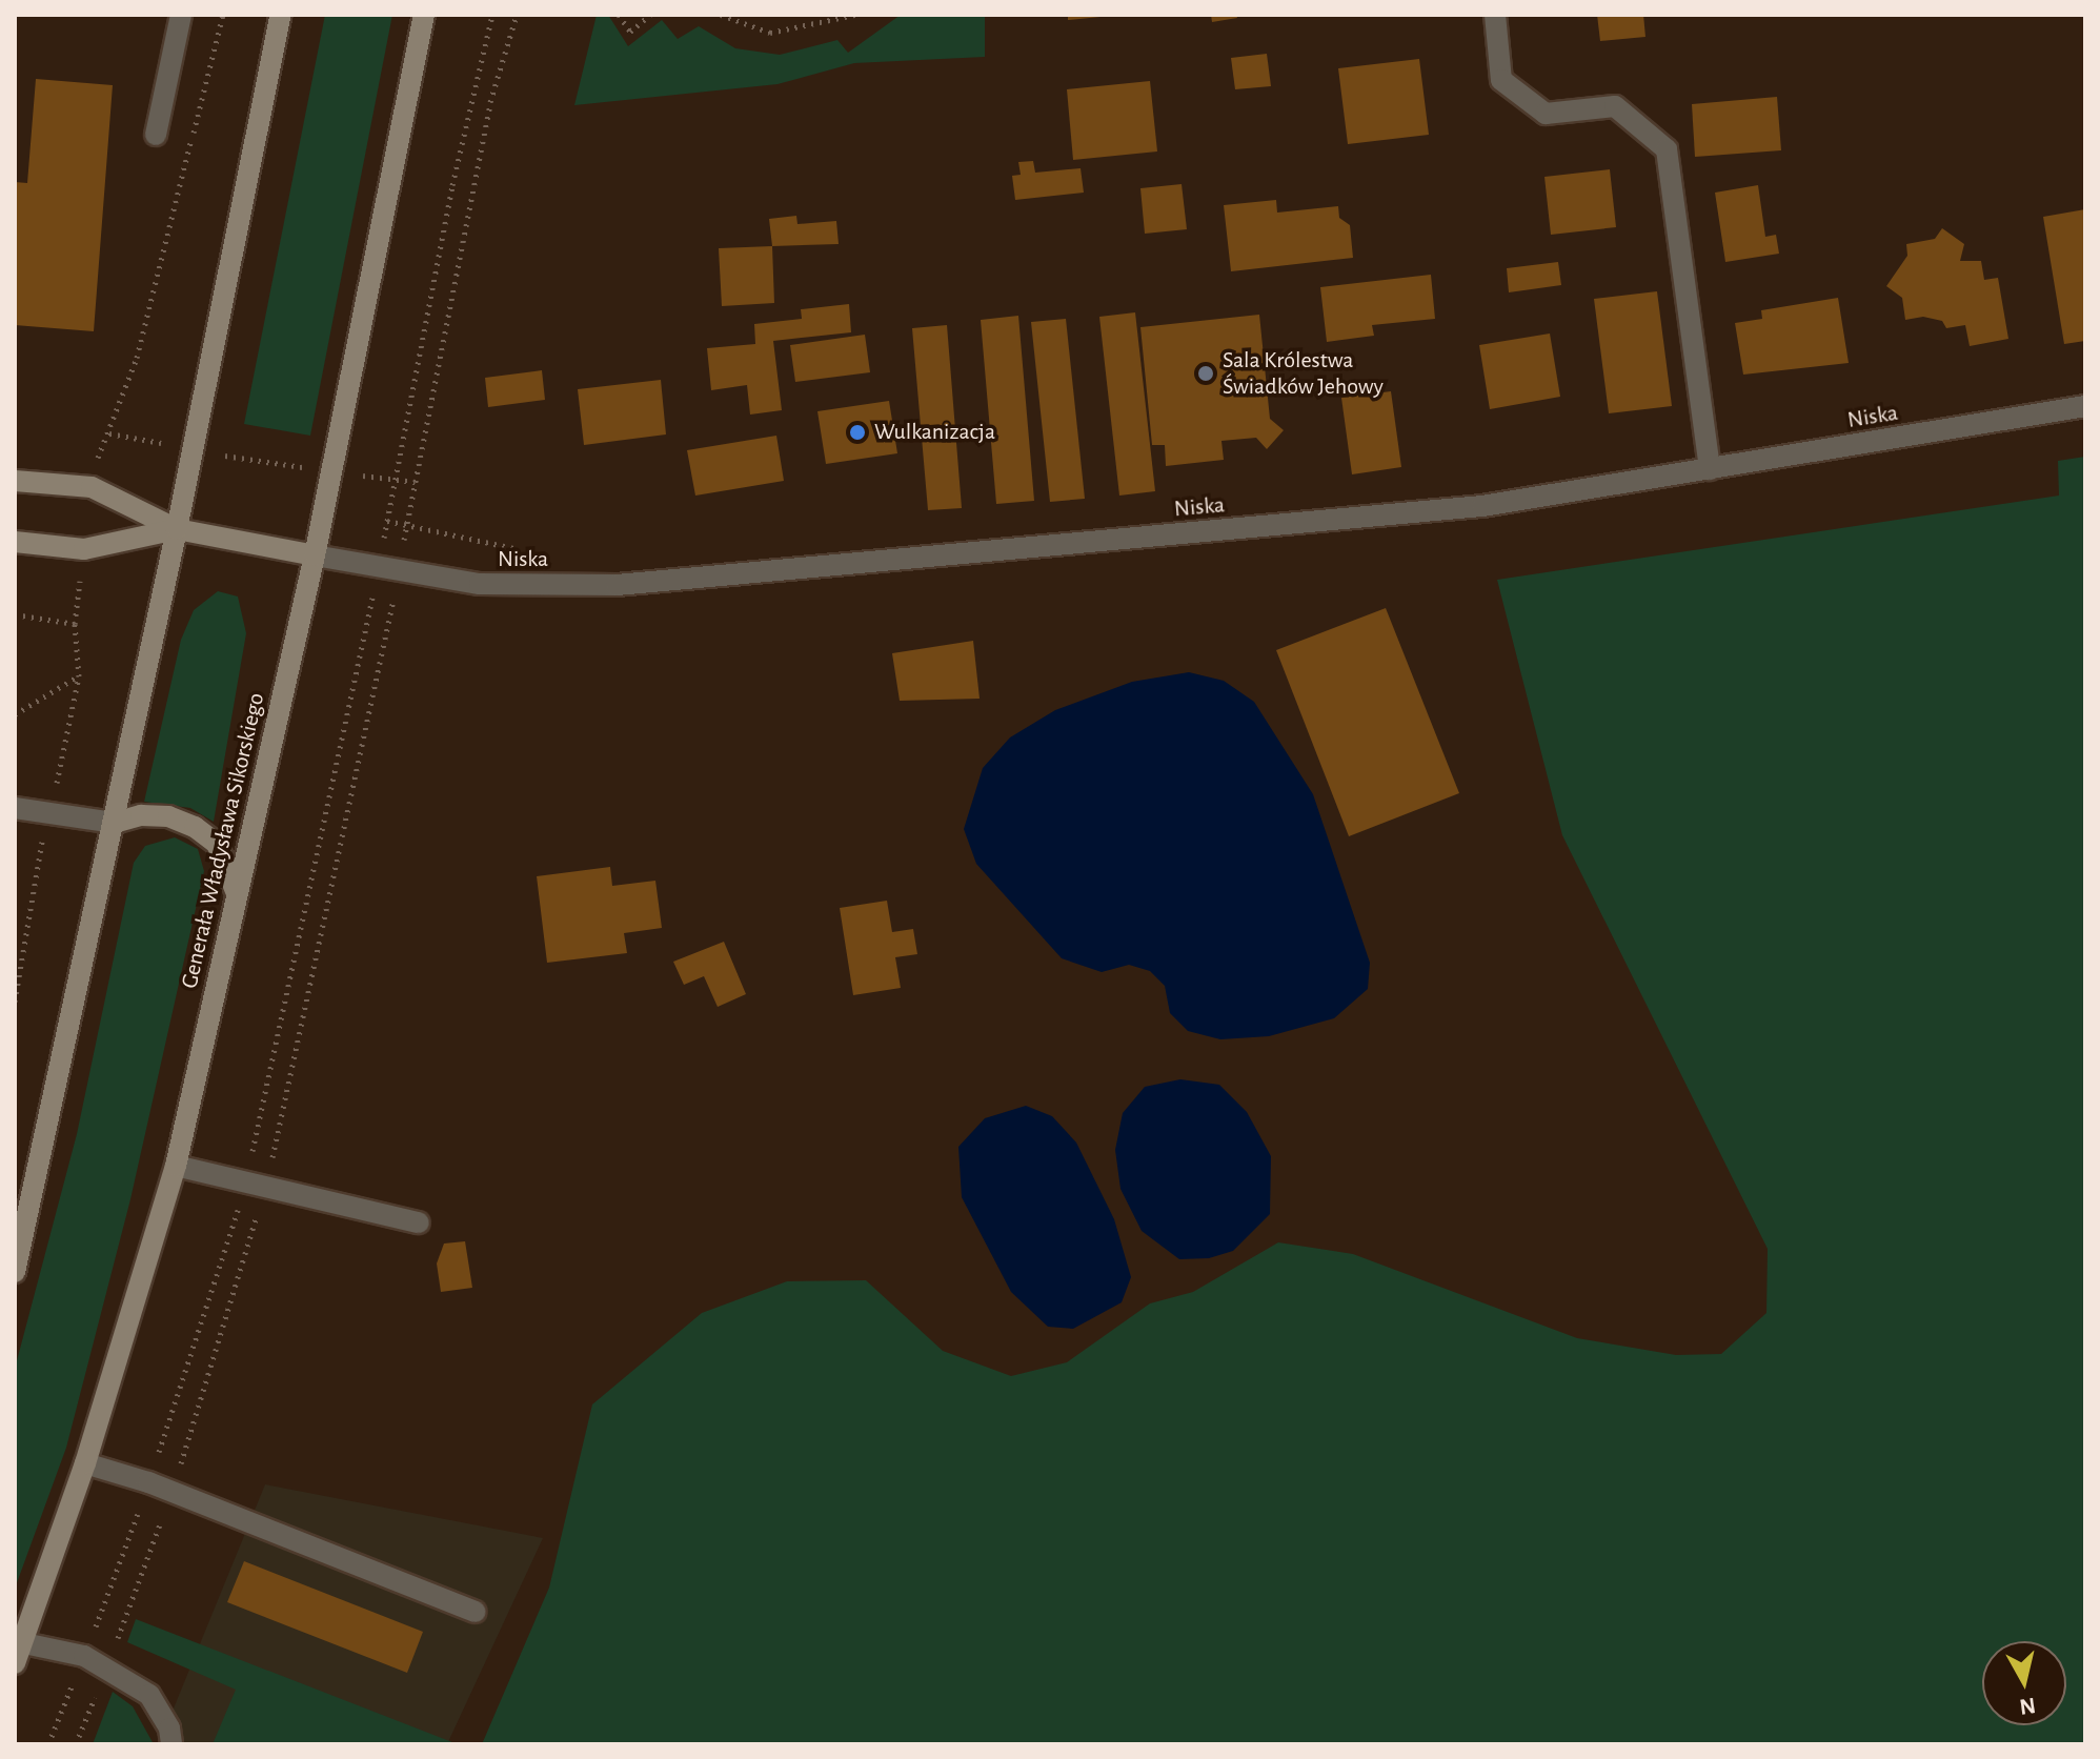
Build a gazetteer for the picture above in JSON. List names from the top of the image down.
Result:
{
  "streets": {
    "main road": ["Generała Władysława Sikorskiego"],
    "street": ["Niska"]
  },
  "crossings": [
    ["Niska", "Generała Władysława Sikorskiego"]
  ],
  "places": ["Sala Królestwa Świadków Jehowy", "Wulkanizacja"],
  "north": "bottom"
}
